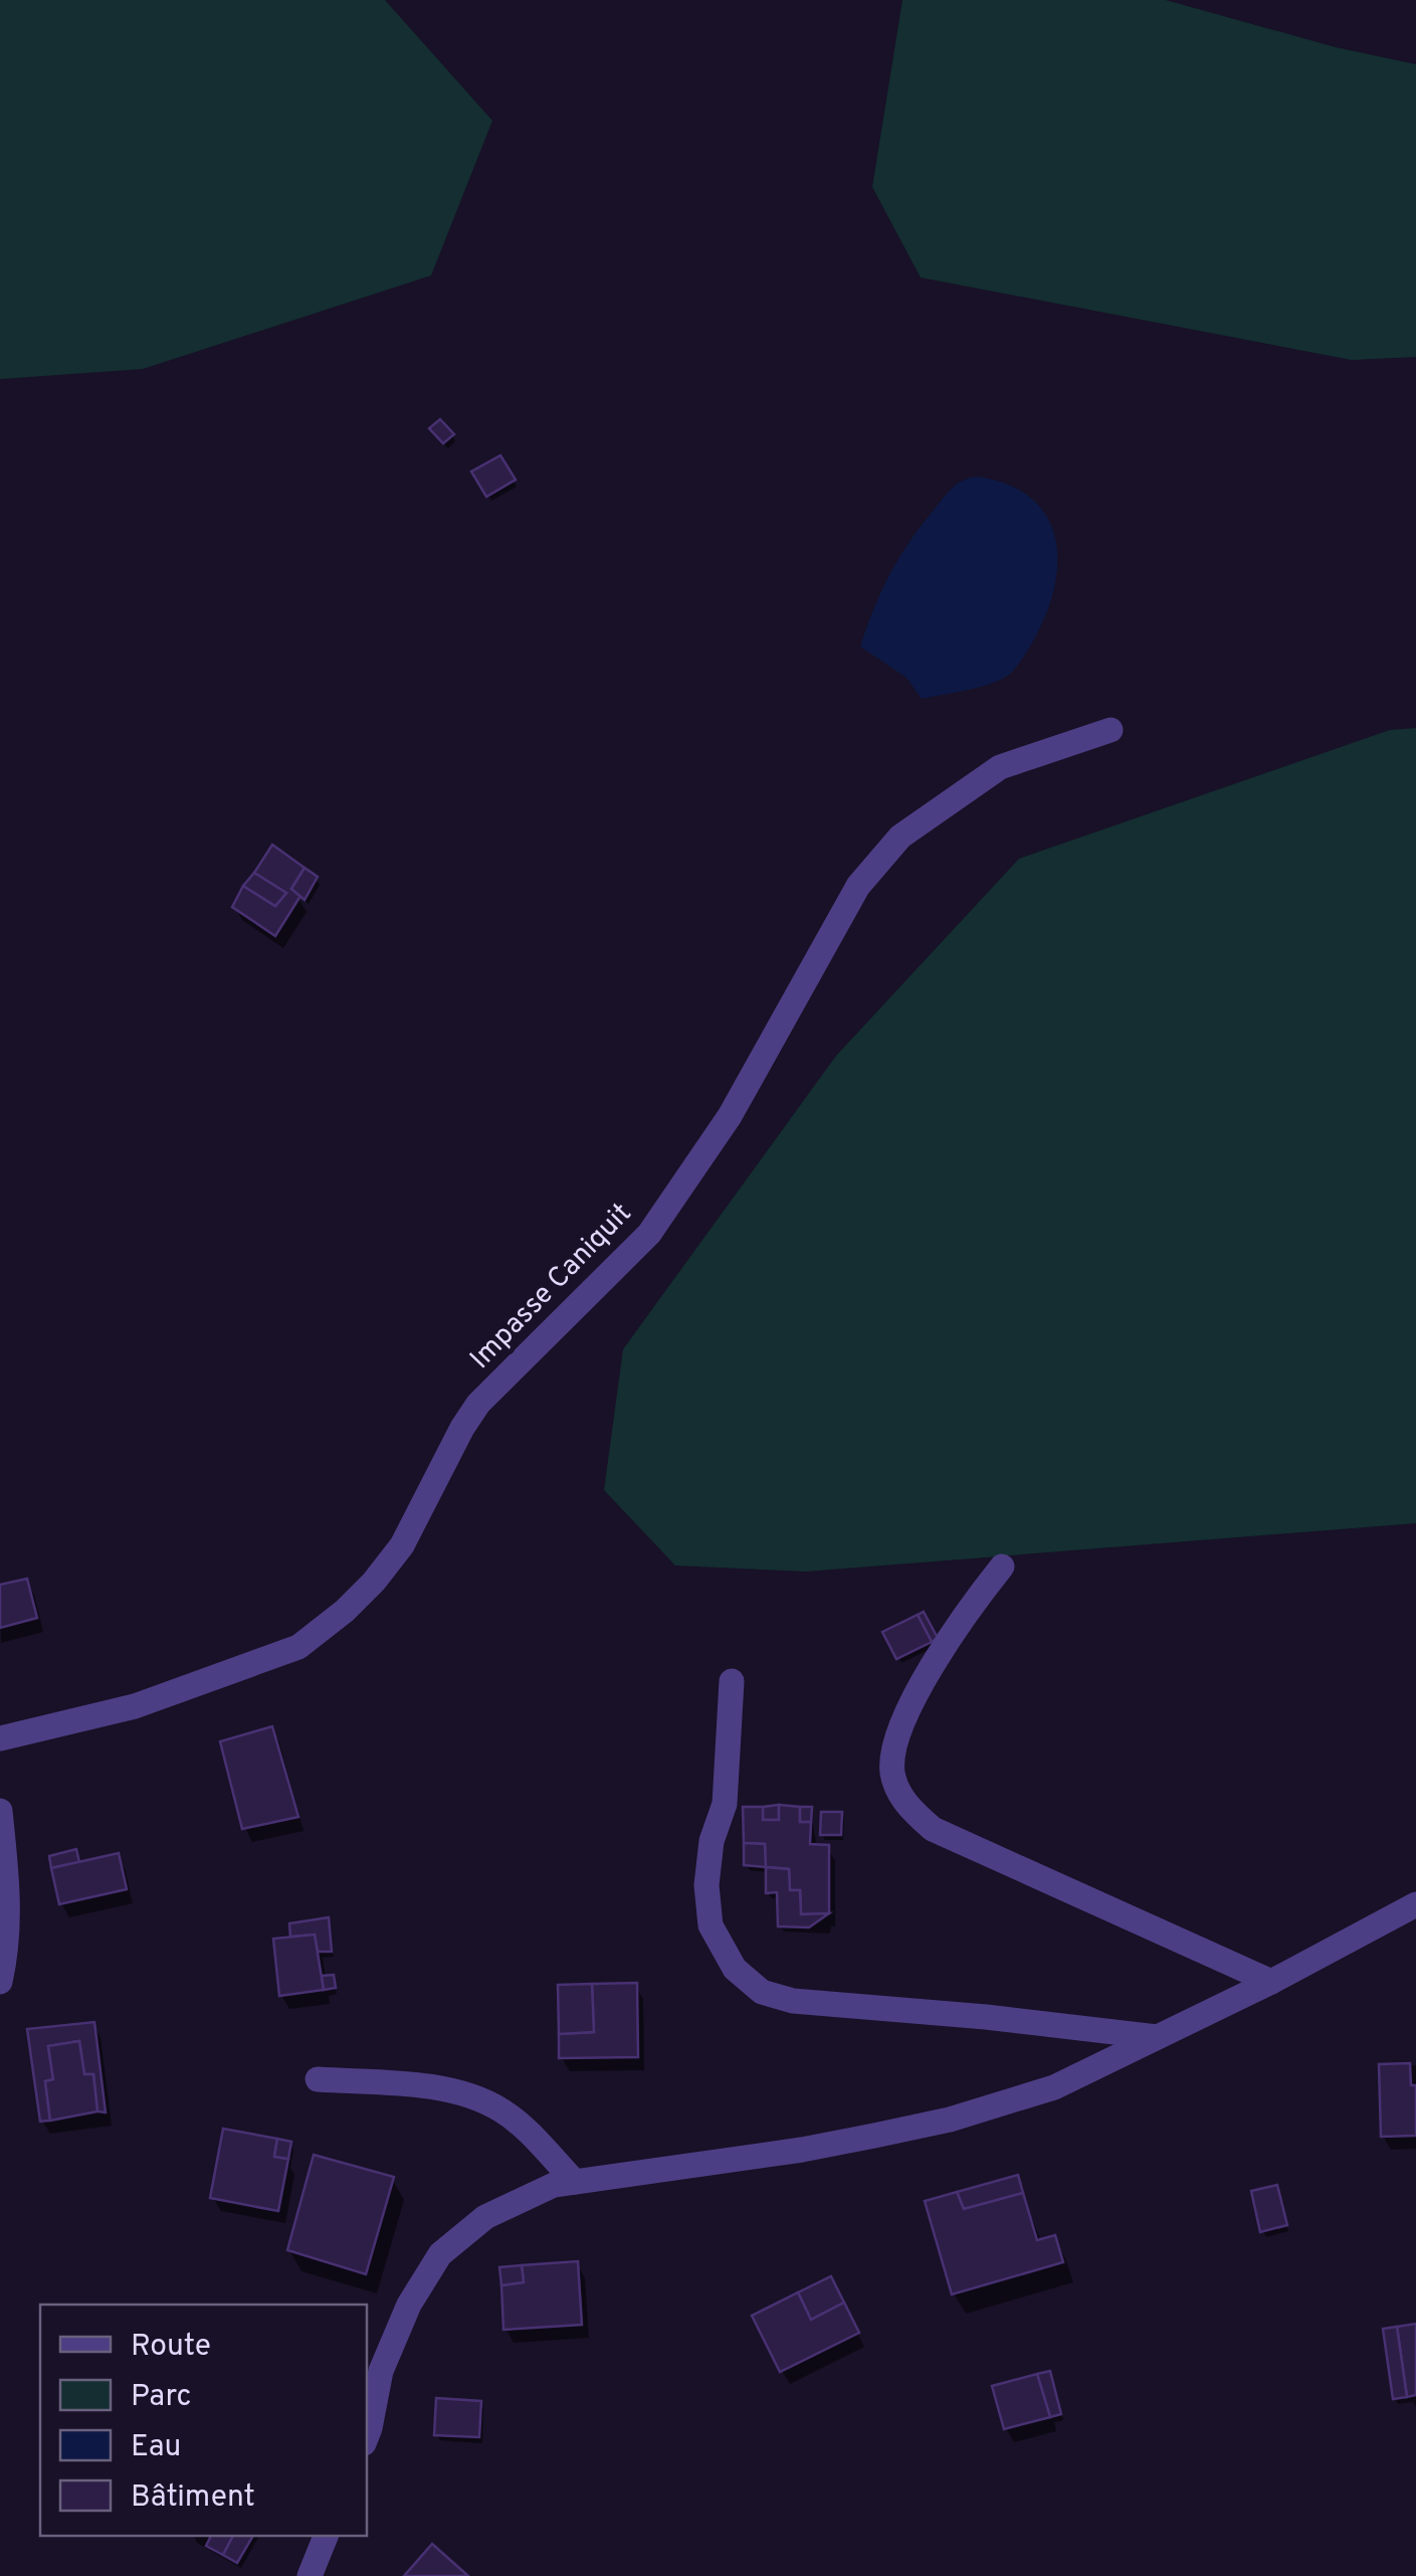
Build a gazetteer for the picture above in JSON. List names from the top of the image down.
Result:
{
  "streets": {
    "street": ["Impasse Caniquit"]
  },
  "legend": [
    "Route",
    "Parc",
    "Eau",
    "Bâtiment"
  ]
}
